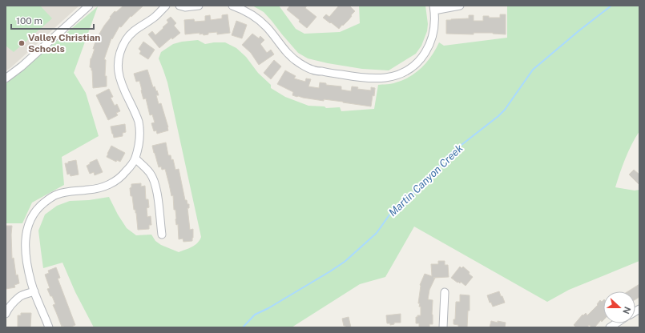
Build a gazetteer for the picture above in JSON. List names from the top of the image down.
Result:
{
  "water": ["Martin Canyon Creek"],
  "places": ["Valley Christian Schools"],
  "scale_bar": "100 m",
  "north": "right"
}
